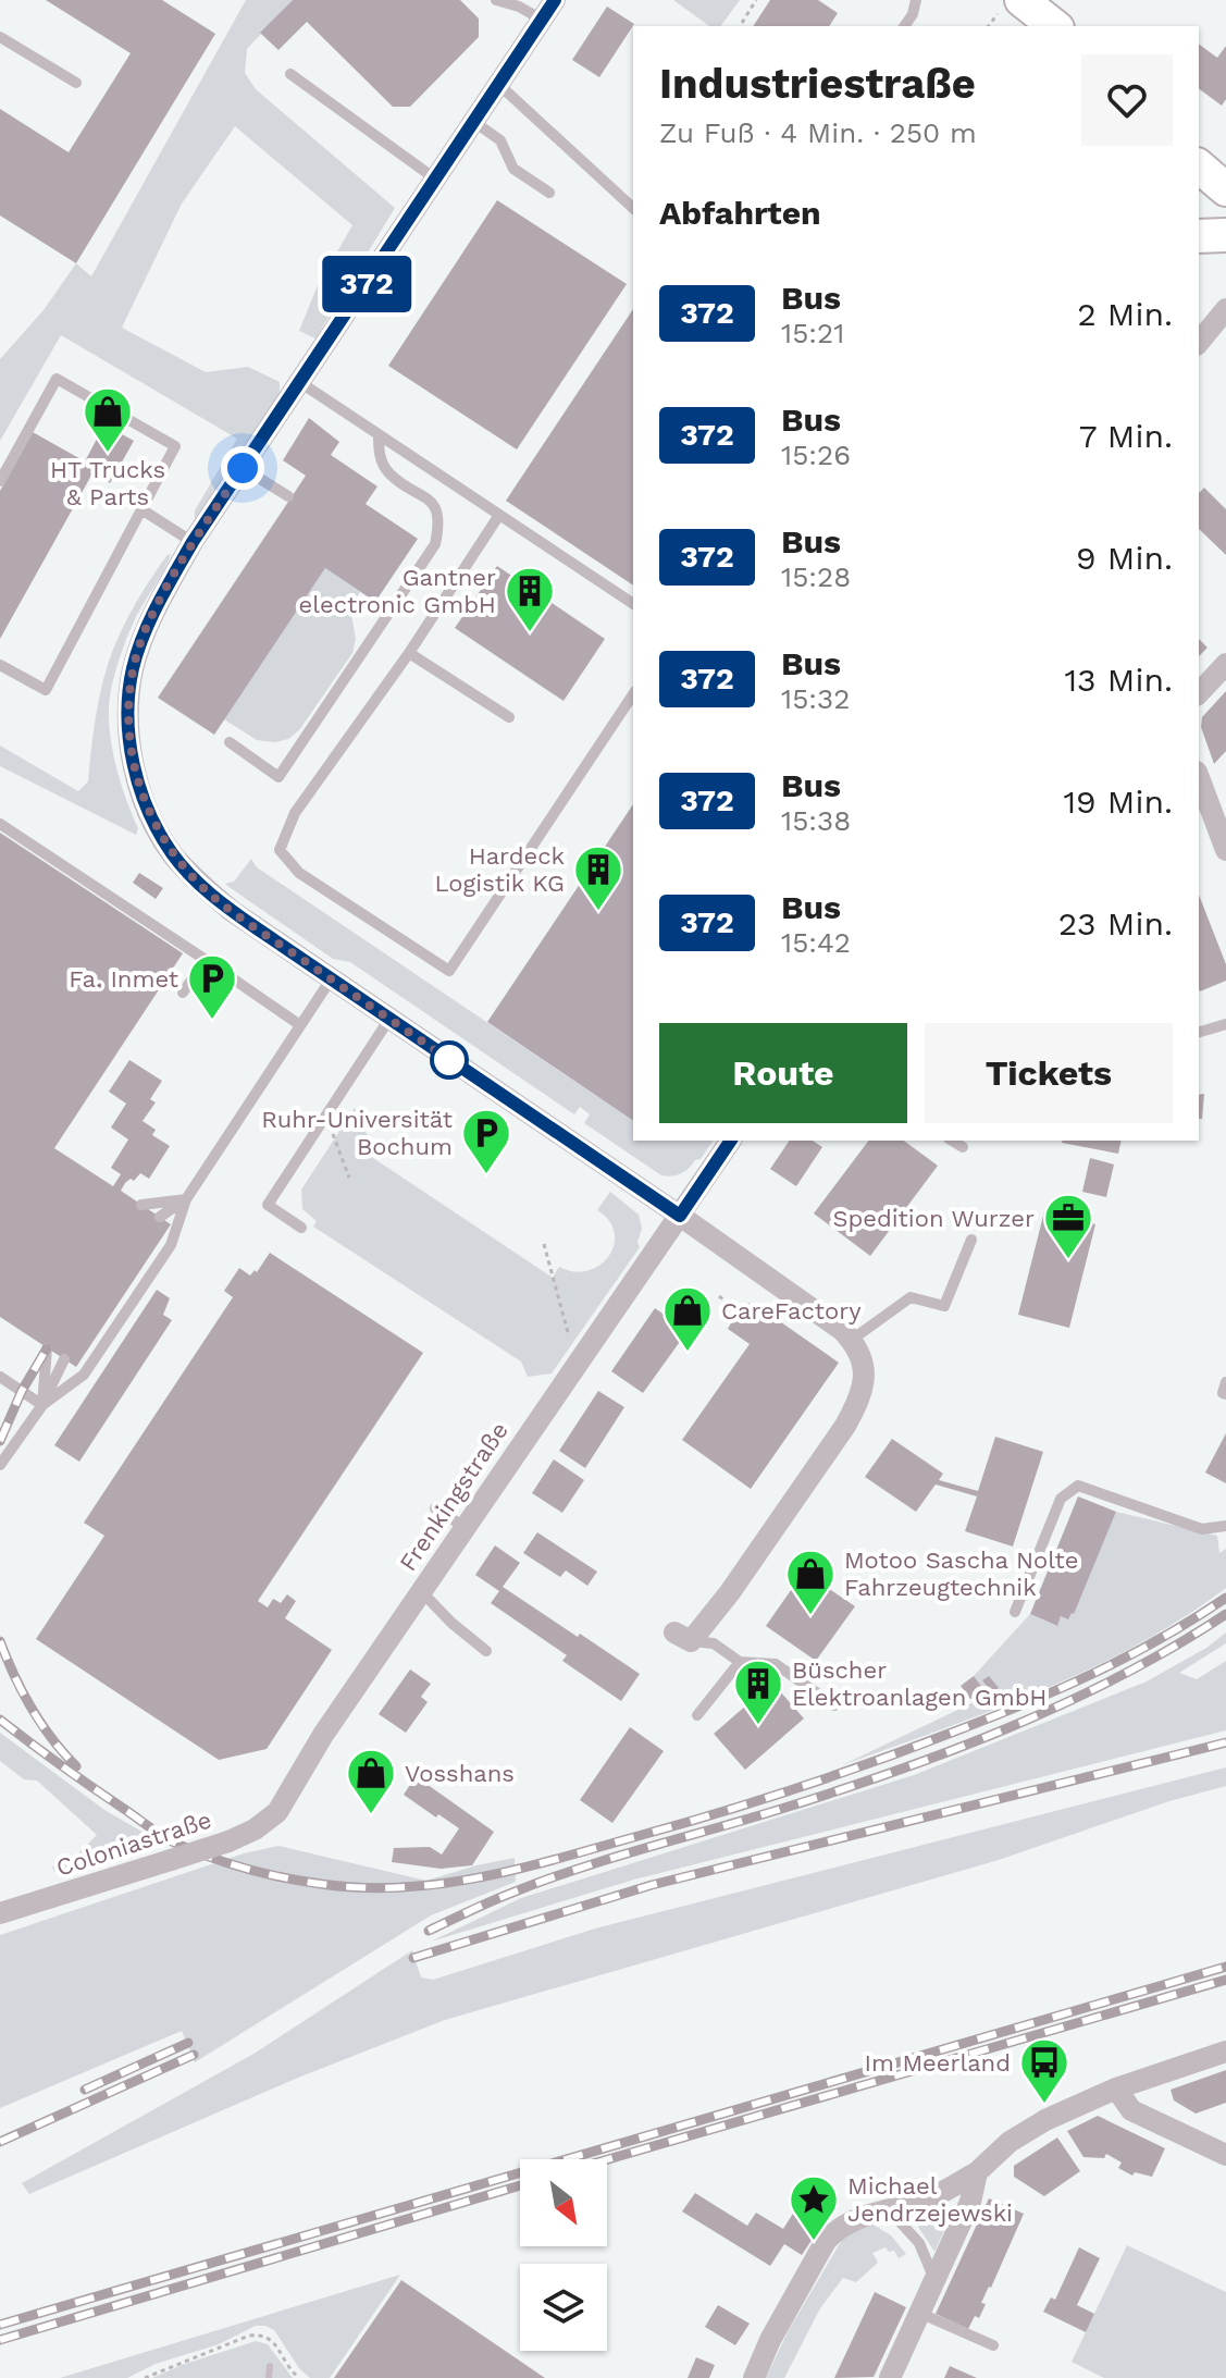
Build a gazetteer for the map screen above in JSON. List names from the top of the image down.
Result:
{
  "streets": {
    "street": ["Frenkingstraße", "Coloniastraße"]
  },
  "crossings": [
    ["Frenkingstraße", "Coloniastraße"]
  ],
  "places": {
    "shop": [
      "HT Trucks & Parts",
      "CareFactory",
      "Motoo Sascha Nolte Fahrzeugtechnik",
      "Vosshans"
    ],
    "building": ["Gantner electronic GmbH", "Hardeck Logistik KG", "Büscher Elektroanlagen GmbH"],
    "parking": ["Fa. Inmet", "Ruhr-Universität Bochum"],
    "office": ["Spedition Wurzer"],
    "bus stop": ["Im Meerland"],
    "place": ["Michael Jendrzejewski"]
  },
  "lines": ["bus line 372"],
  "north": "bottom right",
  "page": {
    "on_map": "372",
    "heading": [
      ["Industriestraße", "Zu Fuß · 4 Min. · 250 m"],
      "Abfahrten"
    ],
    "list": [
      {
        "mark": "372",
        "name": "Bus",
        "note": "15:21",
        "value": "2 Min."
      },
      {
        "mark": "372",
        "name": "Bus",
        "note": "15:26",
        "value": "7 Min."
      },
      {
        "mark": "372",
        "name": "Bus",
        "note": "15:28",
        "value": "9 Min."
      },
      {
        "mark": "372",
        "name": "Bus",
        "note": "15:32",
        "value": "13 Min."
      },
      {
        "mark": "372",
        "name": "Bus",
        "note": "15:38",
        "value": "19 Min."
      },
      {
        "mark": "372",
        "name": "Bus",
        "note": "15:42",
        "value": "23 Min."
      }
    ],
    "buttons": ["Route", "Tickets"]
  }
}
